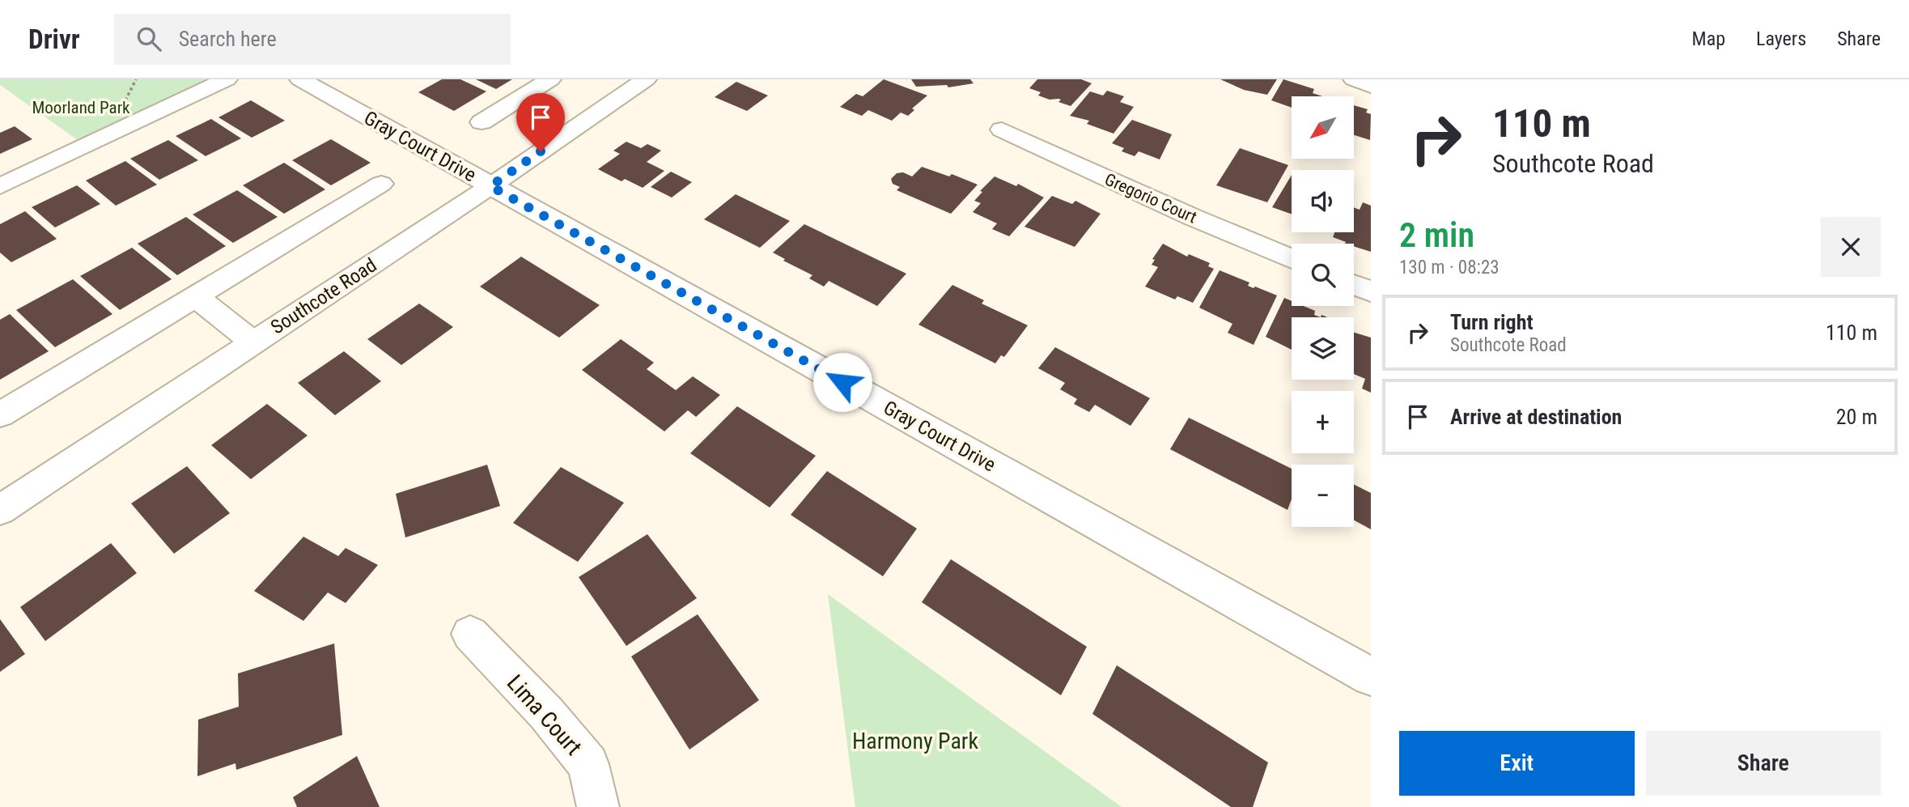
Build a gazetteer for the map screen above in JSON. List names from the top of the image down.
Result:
{
  "streets": {
    "street": [
      "Gray Court Drive",
      "Gregorio Court",
      "Southcote Road",
      "Lima Court"
    ]
  },
  "crossings": [
    ["Gray Court Drive", "Southcote Road"]
  ],
  "parks": ["Moorland Park", "Harmony Park"],
  "north": "bottom left",
  "page": {
    "header": "Drivr",
    "search": "Search here",
    "nav": ["Map", "Layers", "Share"],
    "turn": ["110 m", "Southcote Road"],
    "map_buttons": ["+", "−"],
    "heading": ["2 min", "130 m · 08:23"],
    "list": [
      {
        "name": "Turn right",
        "note": "Southcote Road",
        "value": "110 m"
      },
      {
        "name": "Arrive at destination",
        "value": "20 m"
      }
    ],
    "buttons": ["Exit", "Share"]
  }
}
